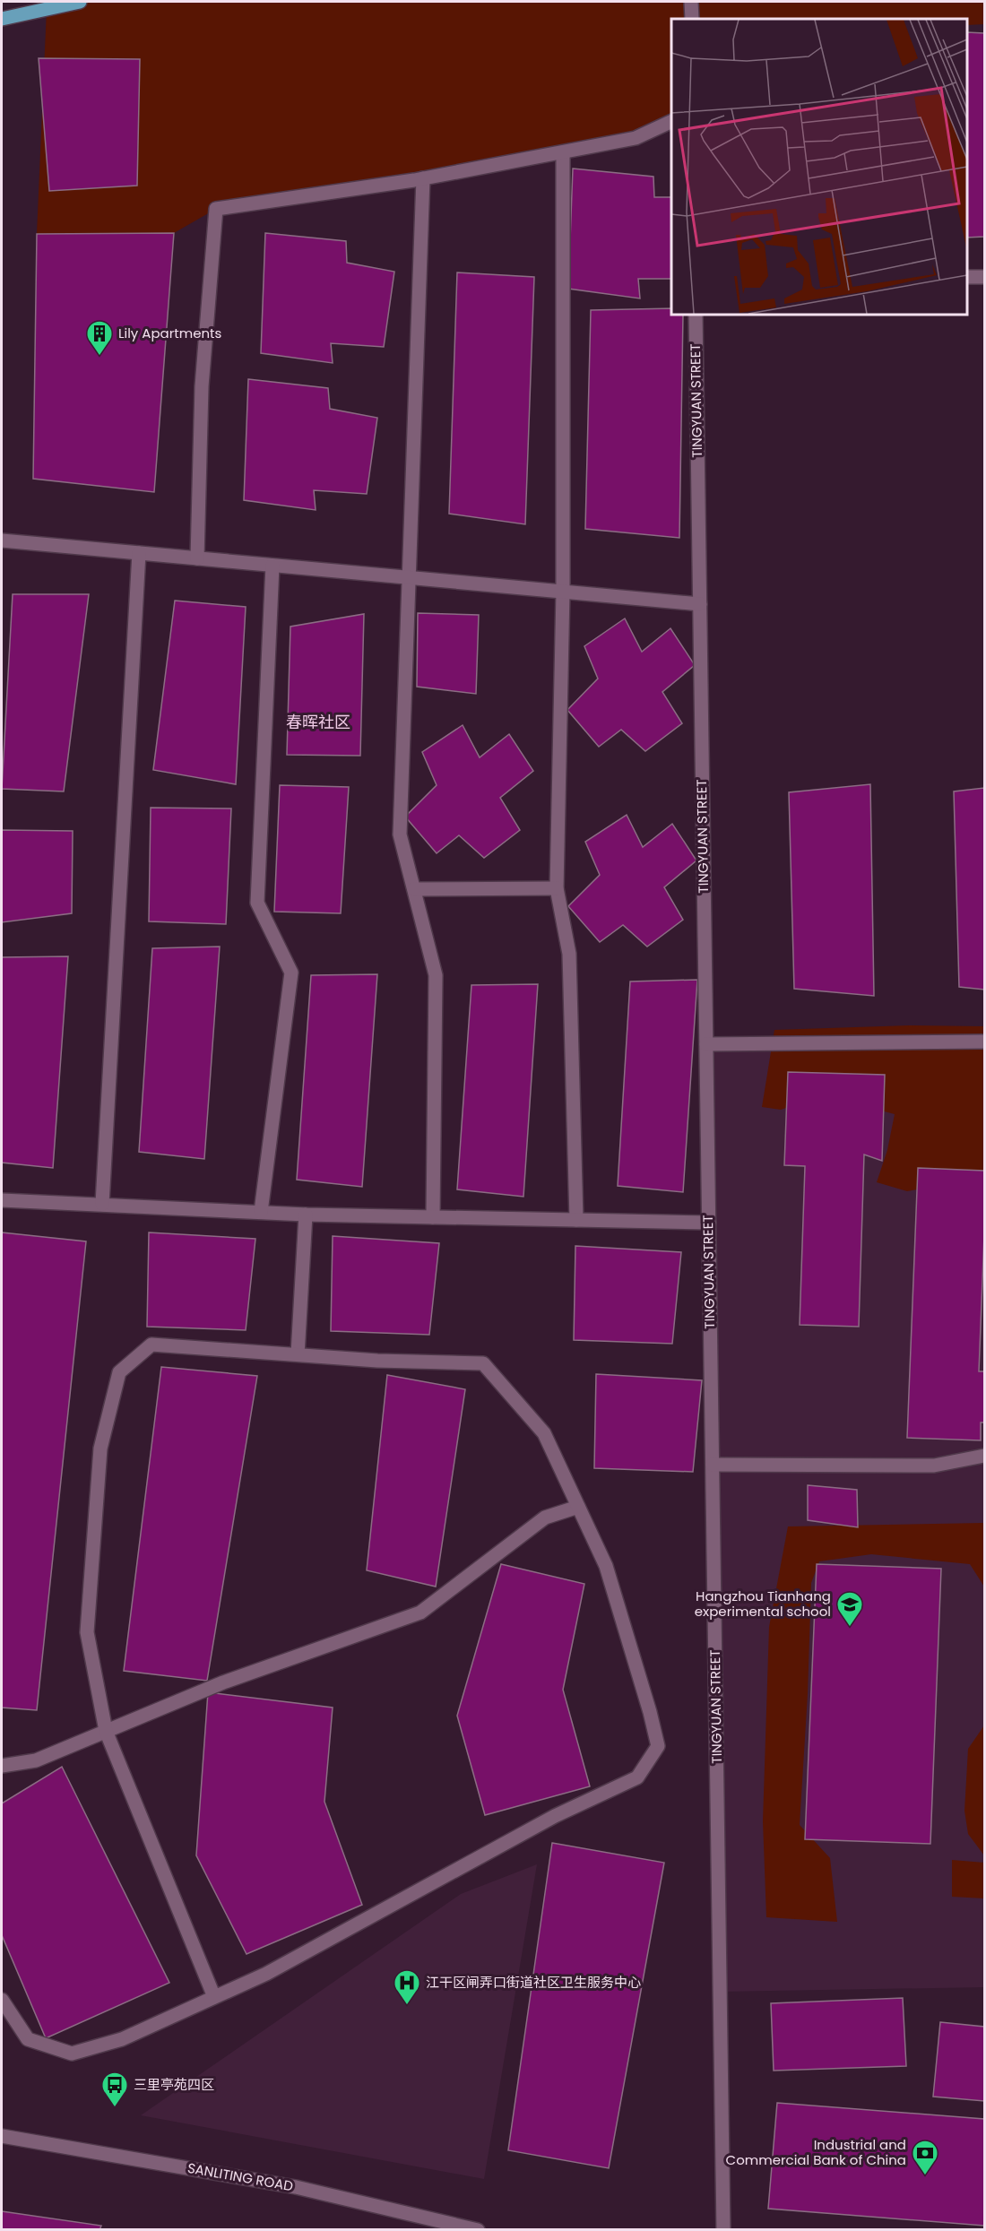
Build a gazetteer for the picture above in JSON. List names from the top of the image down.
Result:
{
  "streets": {
    "street": ["TINGYUAN STREET", "SANLITING ROAD"]
  },
  "districts": ["春晖社区"],
  "places": {
    "building": ["Lily Apartments"],
    "school or university": ["Hangzhou Tianhang experimental school"],
    "hospital": ["江干区闸弄口街道社区卫生服务中心"],
    "bus stop": ["三里亭苑四区"],
    "bank": ["Industrial and Commercial Bank of China"]
  }
}
